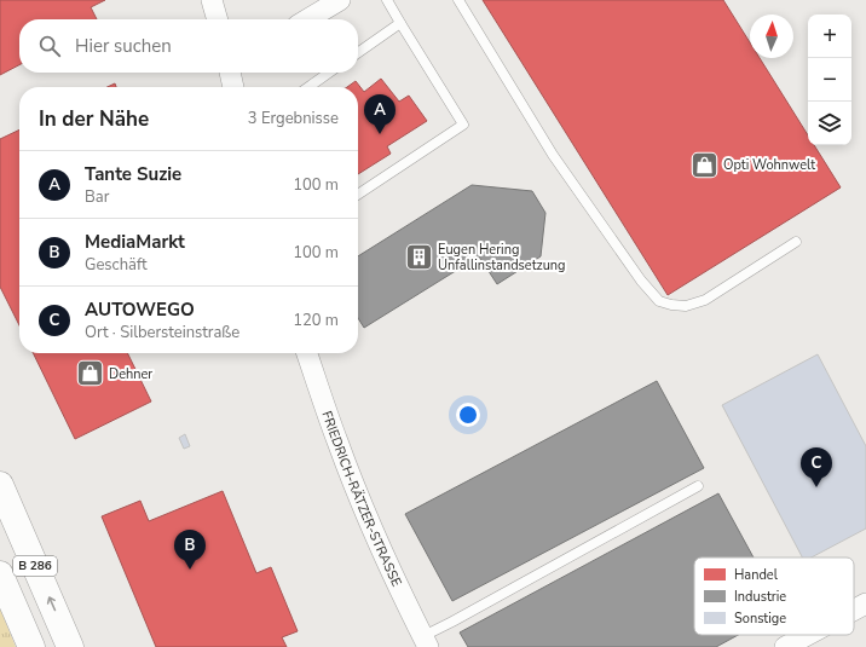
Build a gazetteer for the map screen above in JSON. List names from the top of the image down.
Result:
{
  "streets": {
    "highway": ["B 286"],
    "street": ["FRIEDRICH-RÄTZER-STRASSE"]
  },
  "places": {
    "shop": ["Opti Wohnwelt", "Dehner"],
    "building": ["Eugen Hering Unfallinstandsetzung"]
  },
  "legend": ["Handel", "Industrie", "Sonstige"],
  "north": "top",
  "page": {
    "map_buttons": ["+", "−"],
    "search": "Hier suchen",
    "heading": ["In der Nähe", "3 Ergebnisse"],
    "pins": ["A", "C", "B"],
    "list": [
      {
        "mark": "A",
        "name": "Tante Suzie",
        "note": "Bar",
        "value": "100 m"
      },
      {
        "mark": "B",
        "name": "MediaMarkt",
        "note": "Geschäft",
        "value": "100 m"
      },
      {
        "mark": "C",
        "name": "AUTOWEGO",
        "note": "Ort · Silbersteinstraße",
        "value": "120 m"
      }
    ]
  }
}
